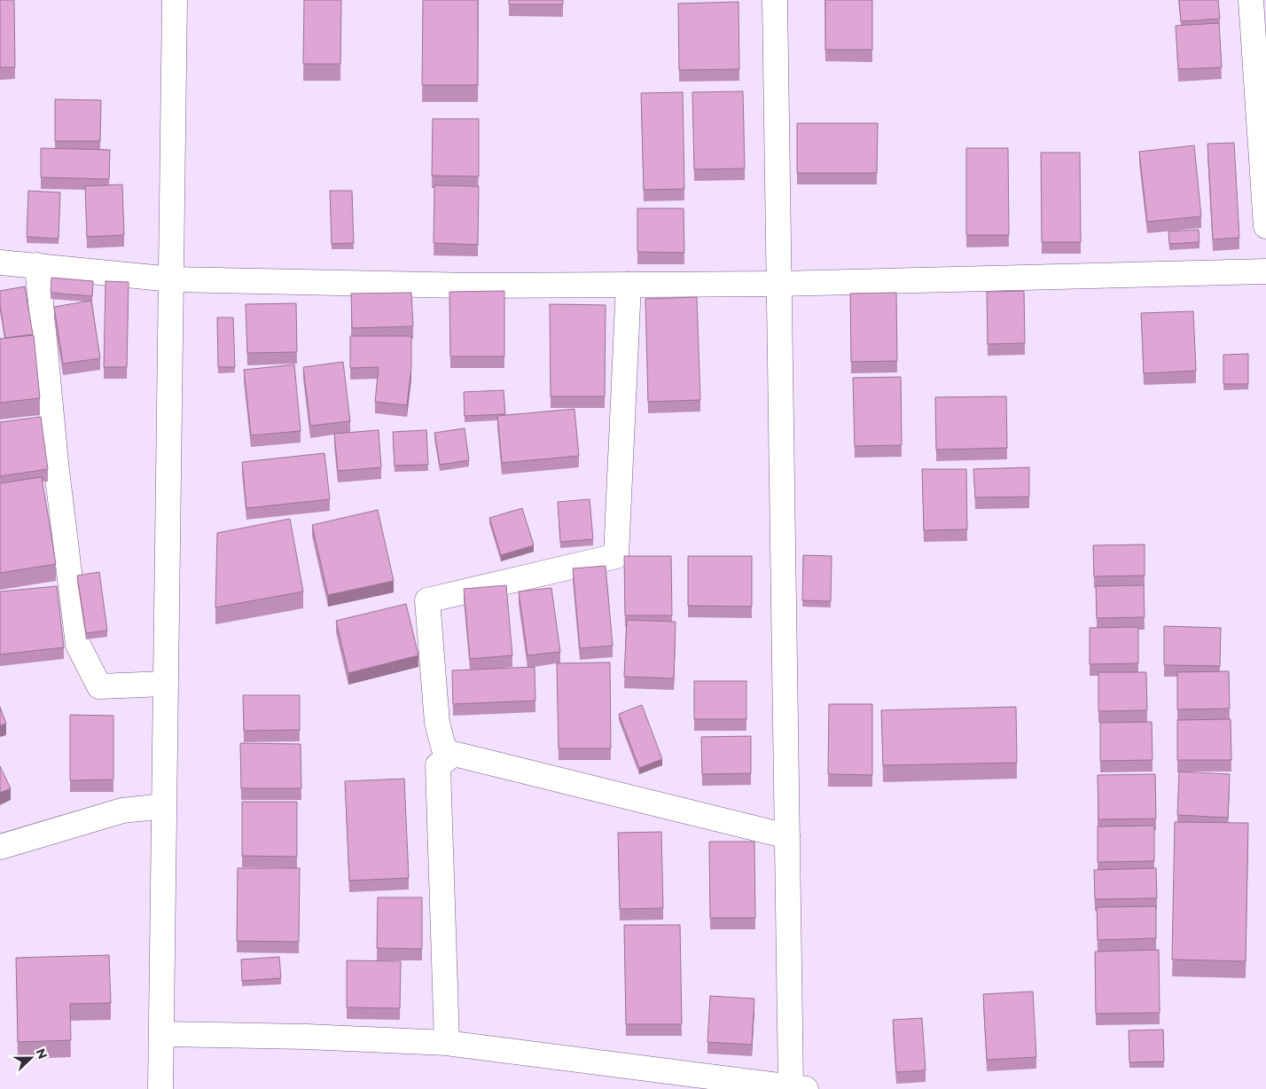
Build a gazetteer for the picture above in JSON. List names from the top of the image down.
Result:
{
  "north": "right"
}
